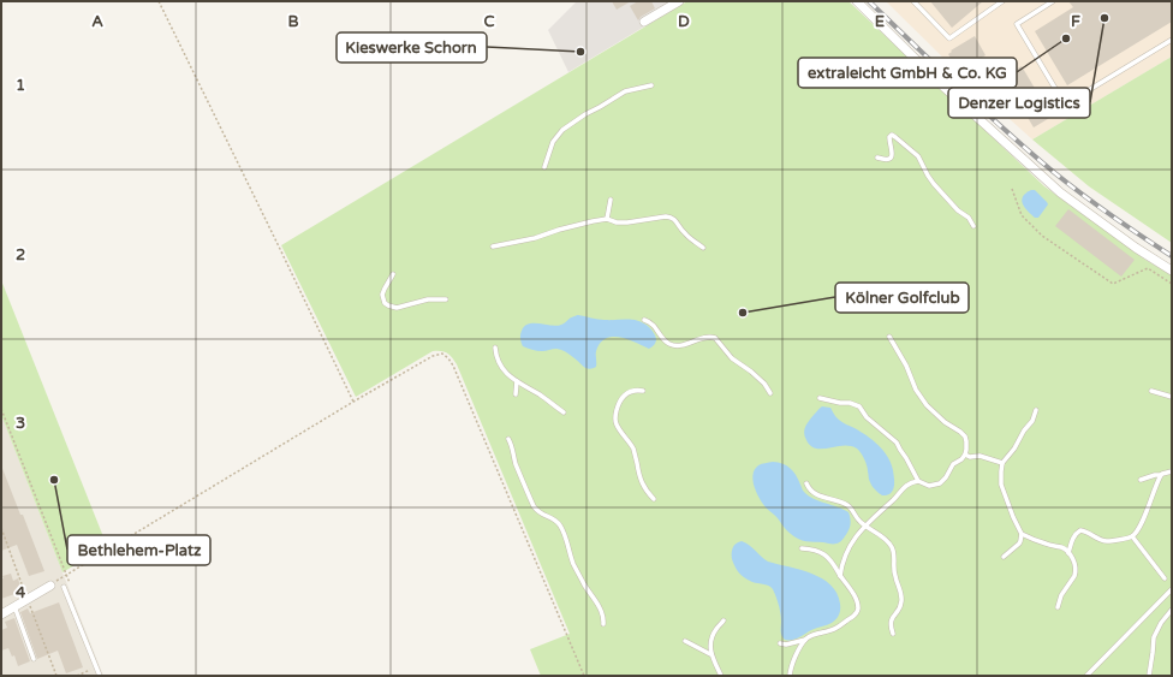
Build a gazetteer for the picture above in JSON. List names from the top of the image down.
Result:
{
  "places": [
    "Denzer Logistics",
    "extraleicht GmbH & Co. KG",
    "Kieswerke Schorn",
    "Kölner Golfclub",
    "Bethlehem-Platz"
  ],
  "grid": {
    "columns": [
      "A",
      "B",
      "C",
      "D",
      "E",
      "F"
    ],
    "rows": [
      "1",
      "2",
      "3",
      "4"
    ]
  }
}
